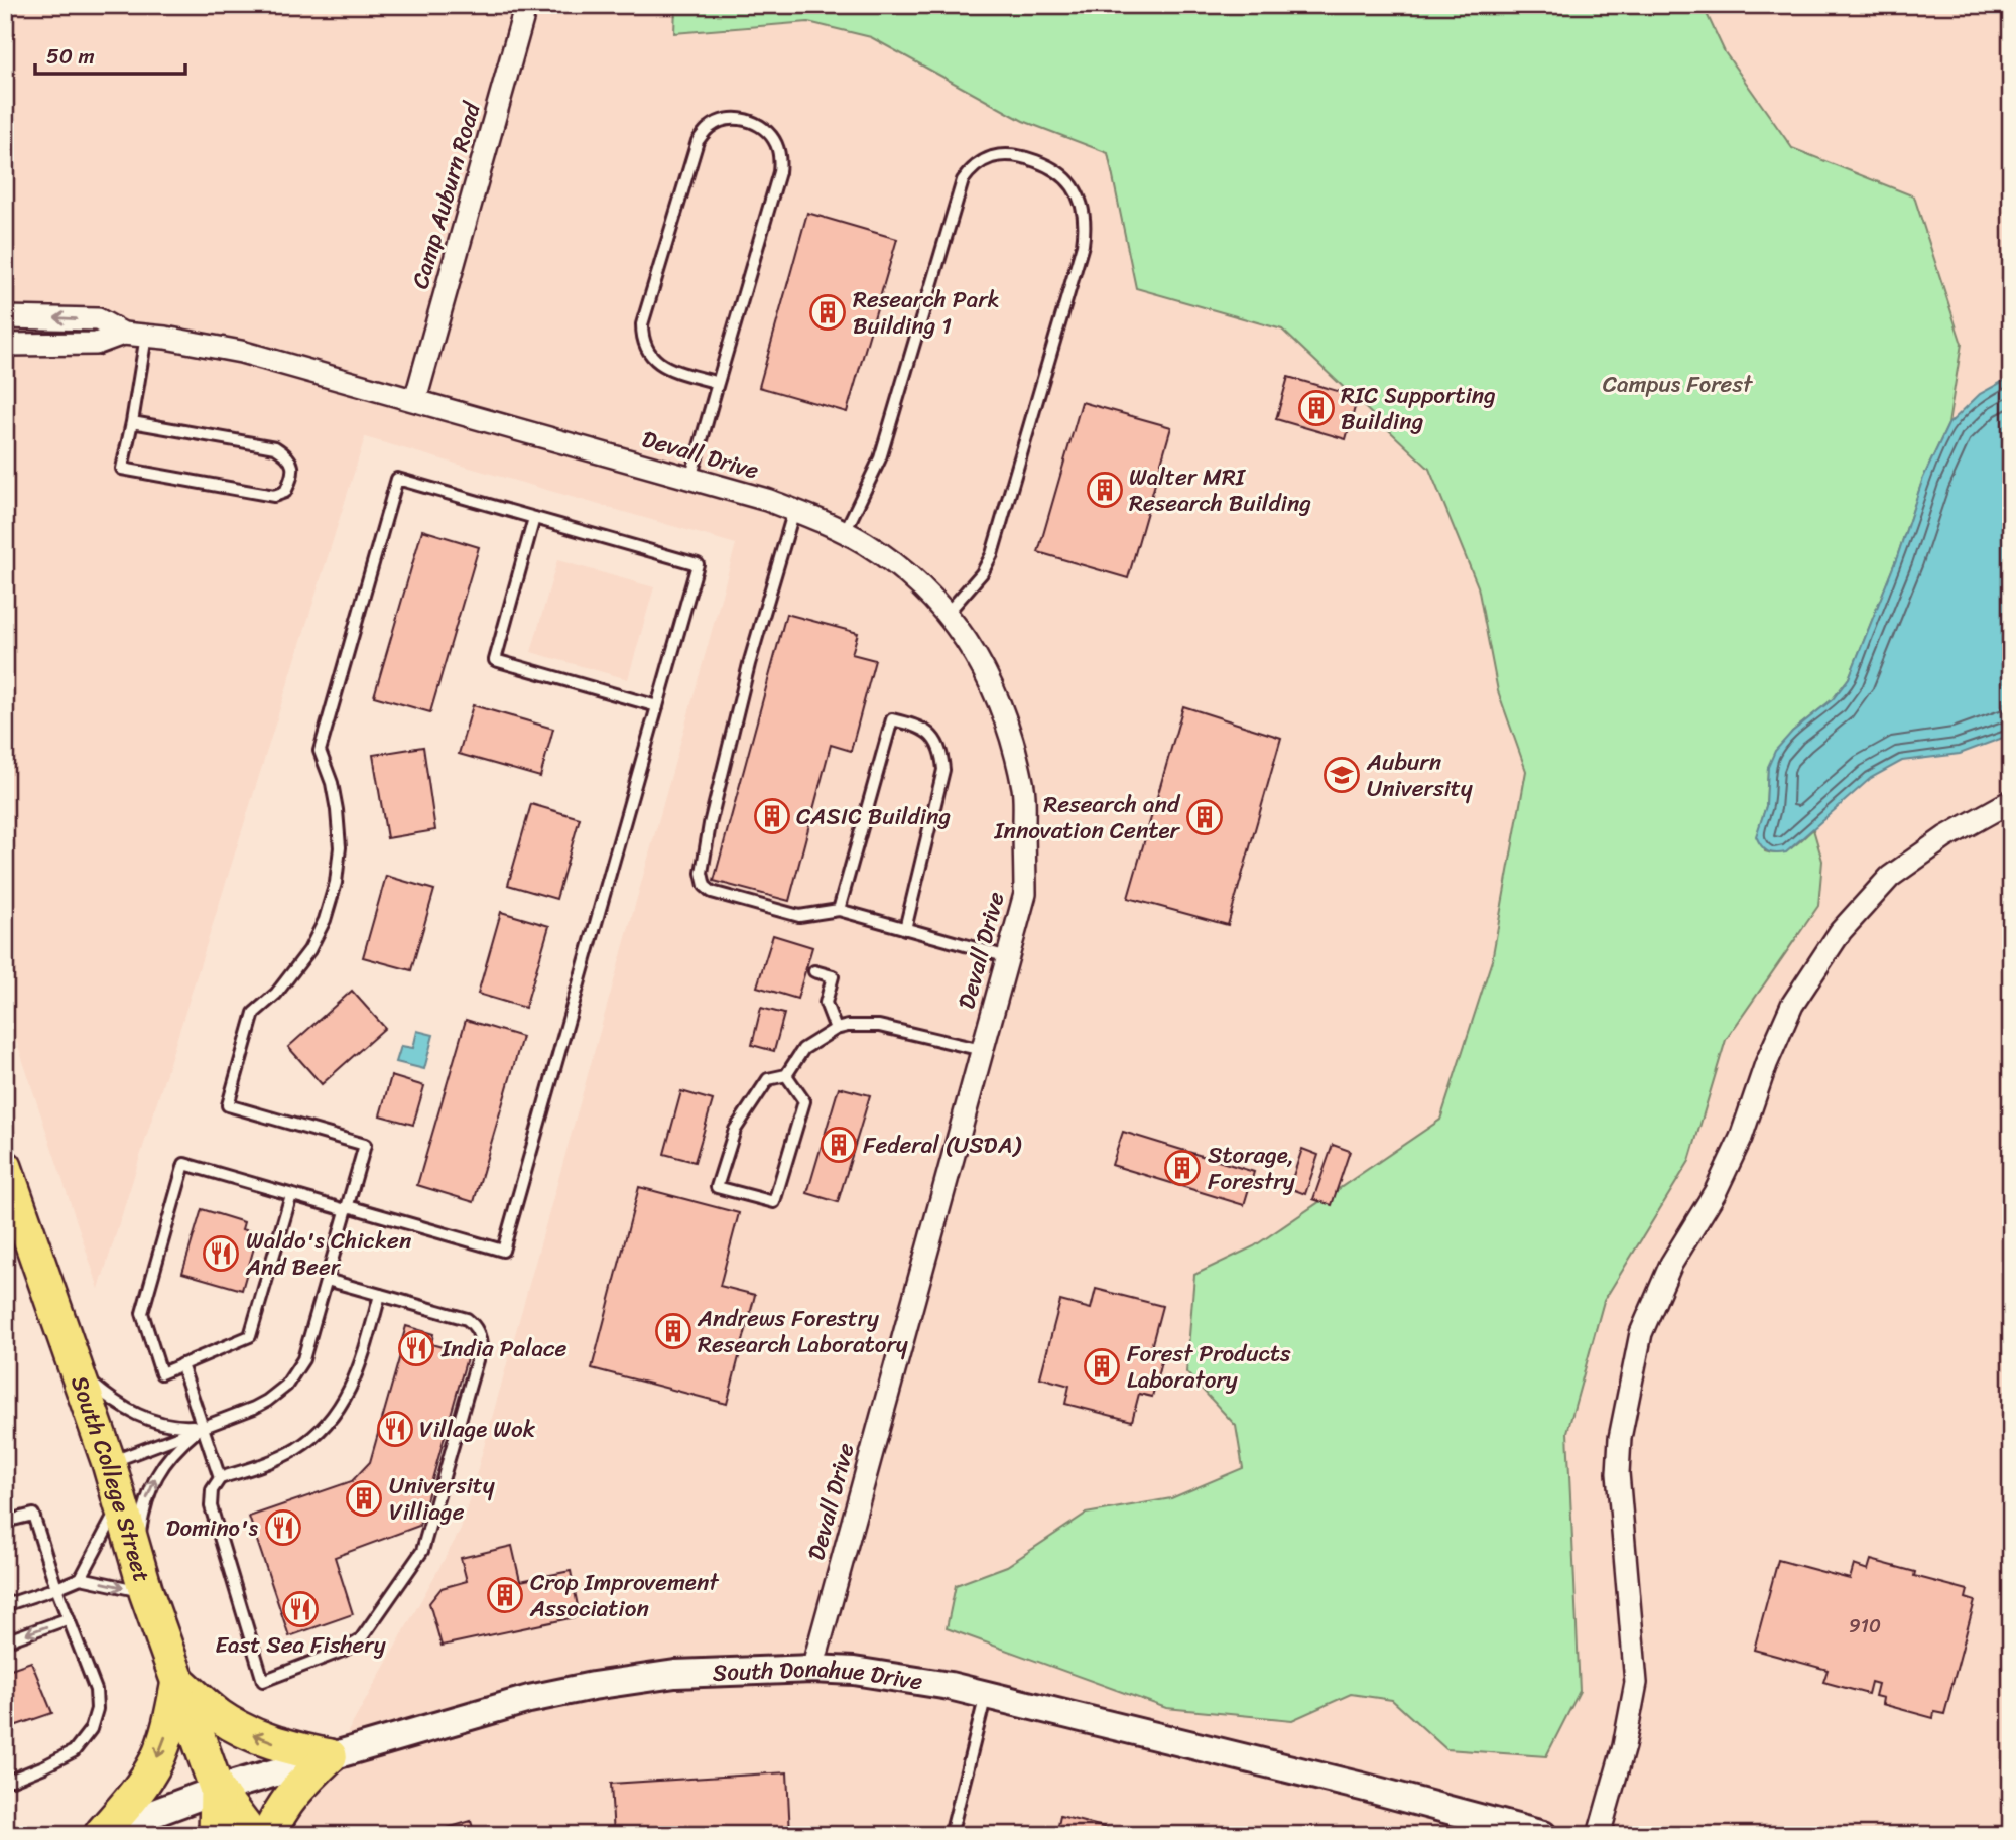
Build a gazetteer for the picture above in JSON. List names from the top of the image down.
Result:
{
  "streets": {
    "main road": ["South College Street"],
    "street": ["Camp Auburn Road", "Devall Drive", "South Donahue Drive"]
  },
  "crossings": [
    ["Camp Auburn Road", "Devall Drive"],
    ["Devall Drive", "South Donahue Drive"],
    ["South College Street", "South Donahue Drive"]
  ],
  "parks": ["Campus Forest"],
  "places": {
    "building": [
      "Research Park Building 1",
      "RIC Supporting Building",
      "Walter MRI Research Building",
      "CASIC Building",
      "Research and Innovation Center",
      "Federal (USDA)",
      "Storage, Forestry",
      "Andrews Forestry Research Laboratory",
      "Forest Products Laboratory",
      "University Villiage",
      "Crop Improvement Association"
    ],
    "school or university": ["Auburn University"],
    "restaurant": [
      "Waldo's Chicken And Beer",
      "India Palace",
      "Village Wok",
      "Domino's",
      "East Sea Fishery"
    ]
  },
  "house_numbers": ["910"],
  "scale_bar": "50 m"
}
